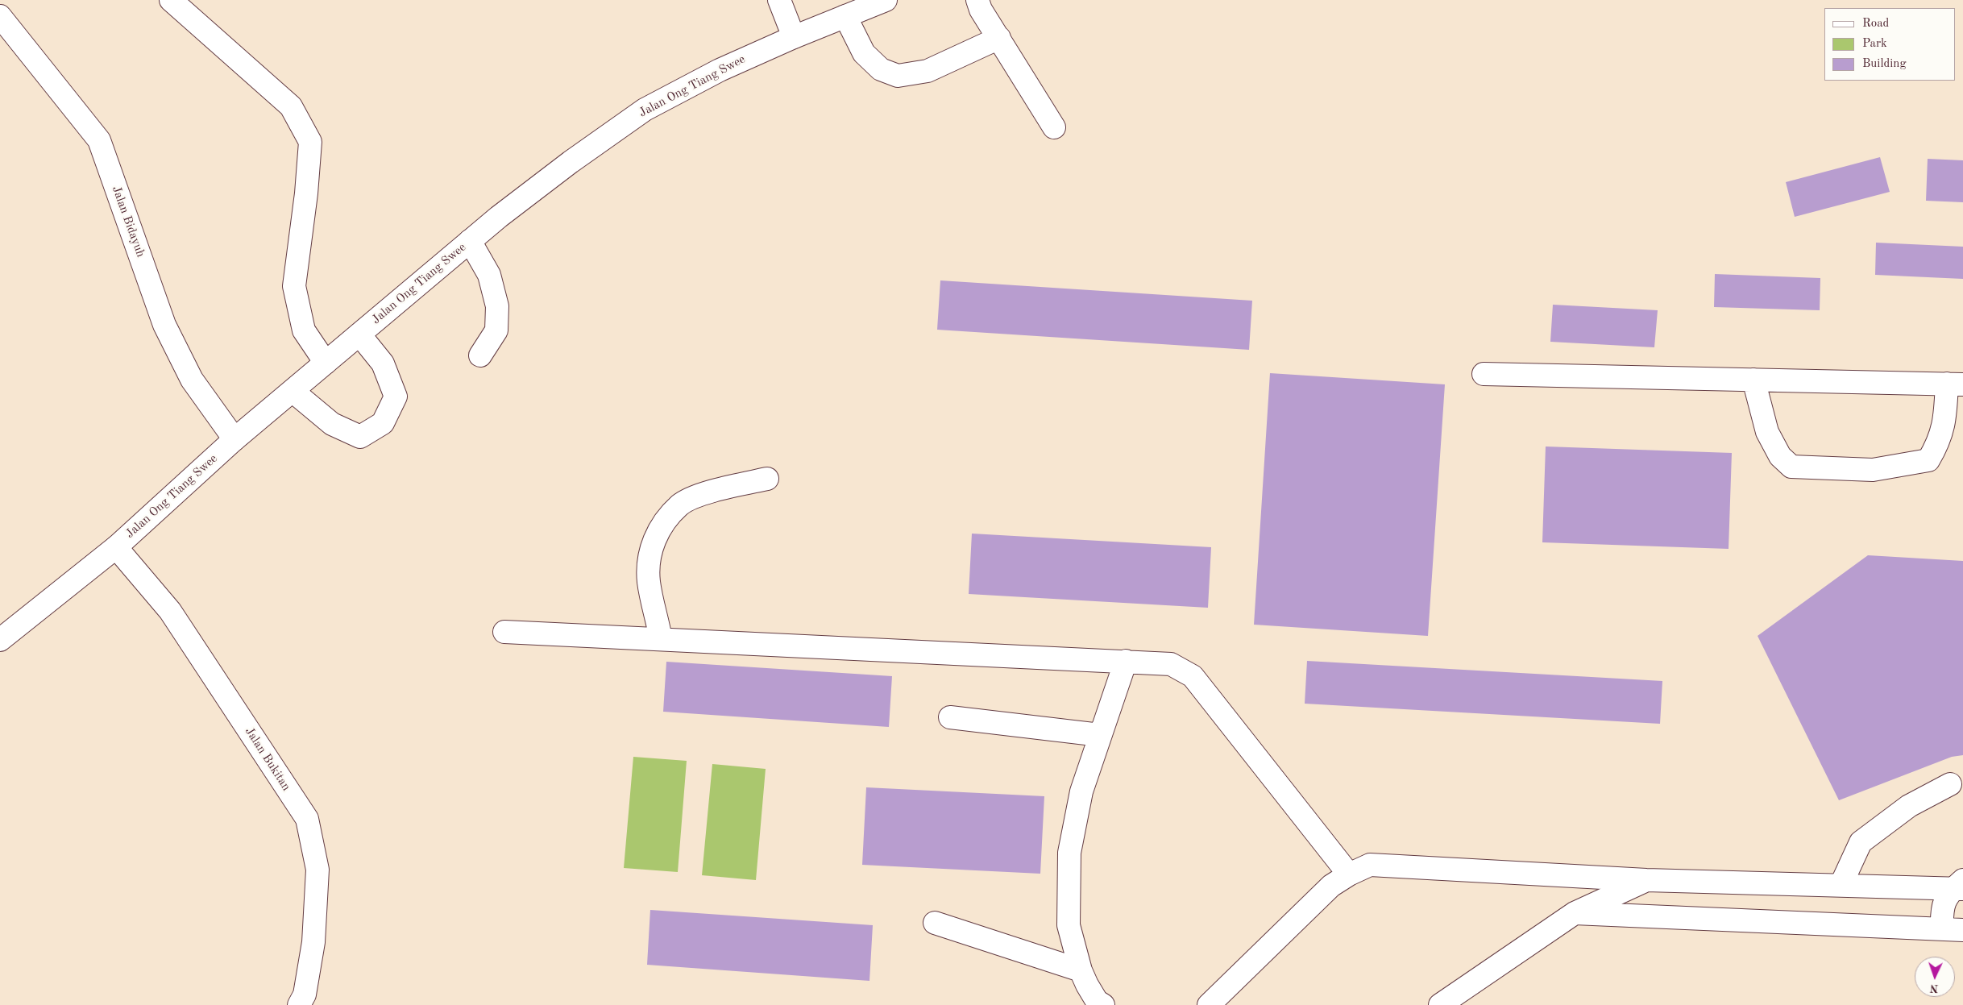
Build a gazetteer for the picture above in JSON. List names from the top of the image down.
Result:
{
  "streets": {
    "street": ["Jalan Ong Tiang Swee", "Jalan Bidayuh", "Jalan Bukitan"]
  },
  "crossings": [
    ["Jalan Ong Tiang Swee", "Jalan Bidayuh"],
    ["Jalan Ong Tiang Swee", "Jalan Bukitan"]
  ],
  "legend": ["Road", "Park", "Building"],
  "north": "bottom"
}
